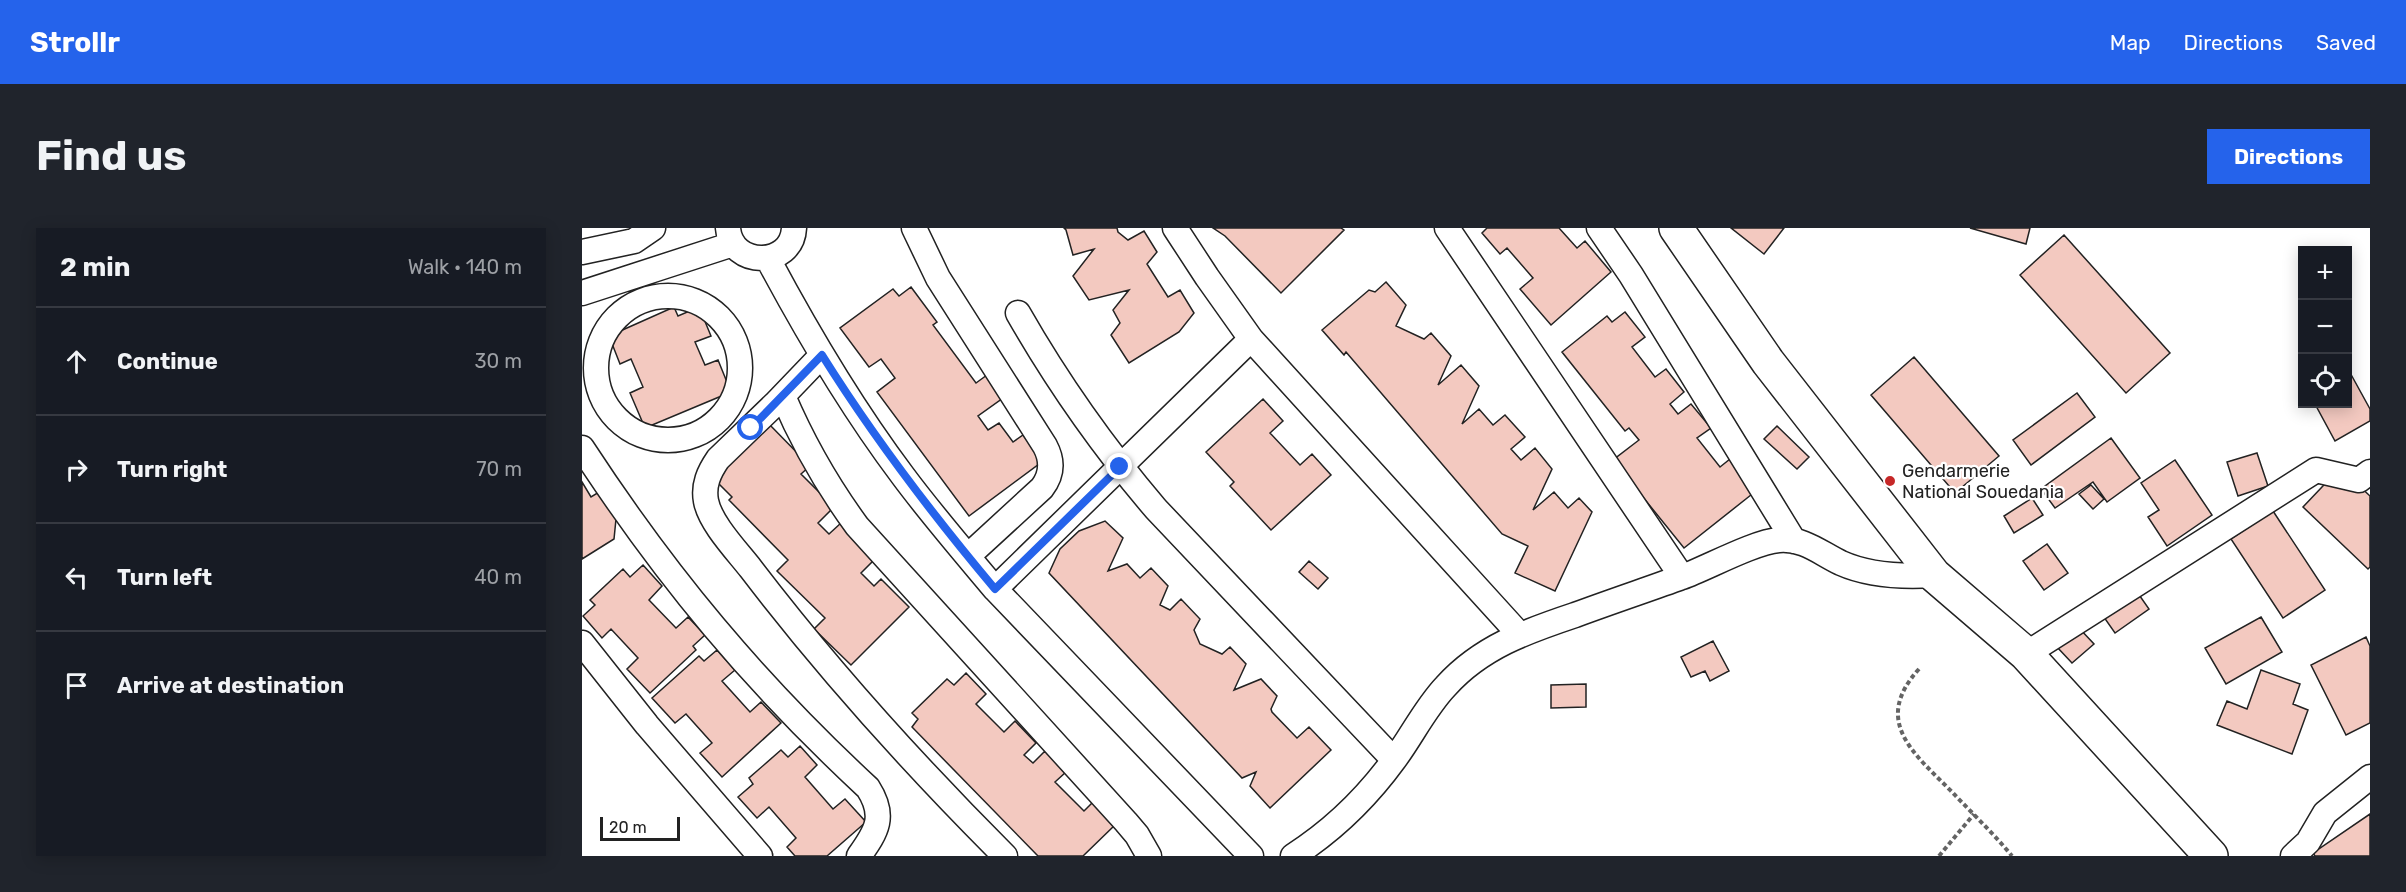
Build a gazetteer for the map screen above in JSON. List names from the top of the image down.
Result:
{
  "places": ["Gendarmerie National Souedania"],
  "scale_bar": "20 m",
  "page": {
    "header": "Strollr",
    "nav": ["Map", "Directions", "Saved"],
    "buttons": "Directions",
    "title": "Find us",
    "heading": ["2 min", "Walk · 140 m"],
    "map_buttons": ["+", "−"],
    "list": [
      ["Continue", "30 m"],
      ["Turn right", "70 m"],
      ["Turn left", "40 m"],
      "Arrive at destination"
    ],
    "scale": "20 m"
  }
}
